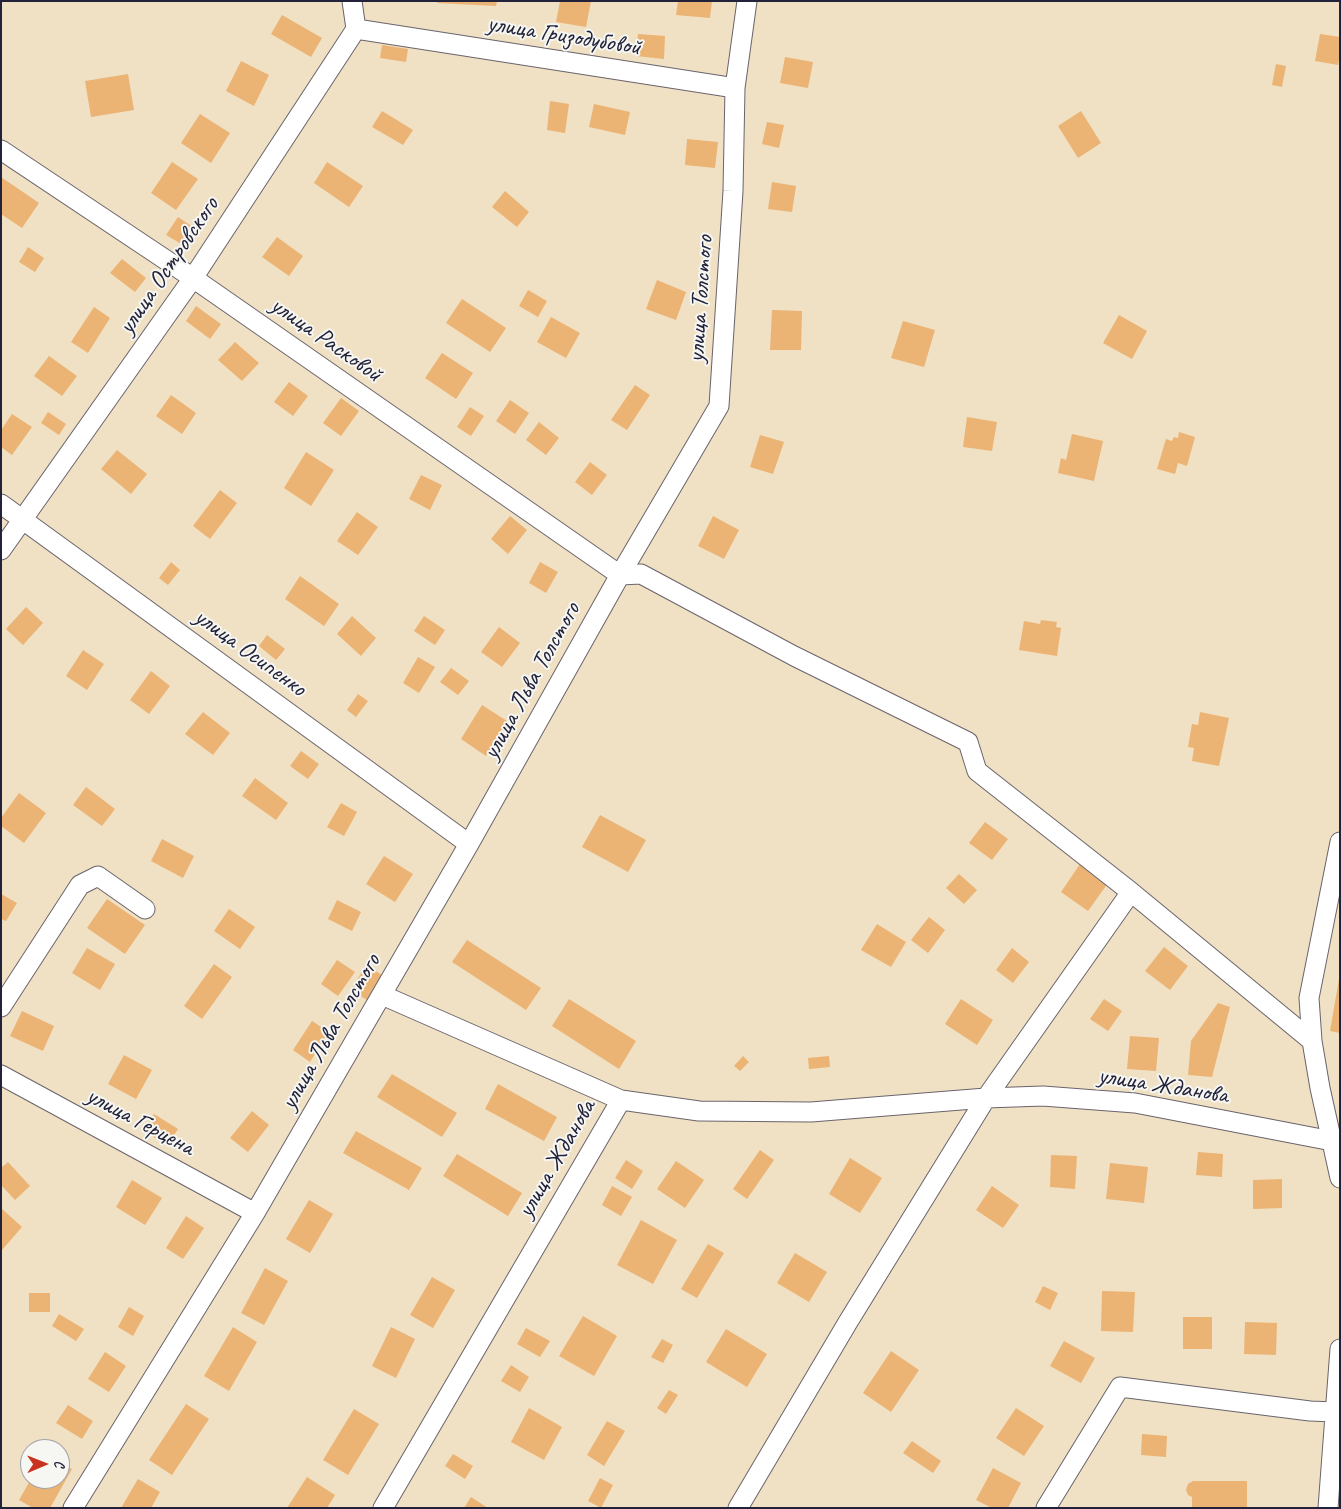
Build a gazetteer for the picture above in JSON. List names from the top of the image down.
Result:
{
  "streets": {
    "street": [
      "улица Гризодубовой",
      "улица Островского",
      "улица Толстого",
      "улица Расковой",
      "улица Осипенко",
      "улица Льва Толстого",
      "улица Жданова",
      "улица Герцена"
    ]
  },
  "crossings": [
    ["улица Гризодубовой", "улица Островского"],
    ["улица Гризодубовой", "улица Толстого"],
    ["улица Островского", "улица Расковой"],
    ["улица Островского", "улица Осипенко"],
    ["улица Толстого", "улица Расковой"],
    ["улица Толстого", "улица Льва Толстого"],
    ["улица Расковой", "улица Льва Толстого"],
    ["улица Осипенко", "улица Льва Толстого"],
    ["улица Льва Толстого", "улица Герцена"]
  ],
  "north": "right"
}
